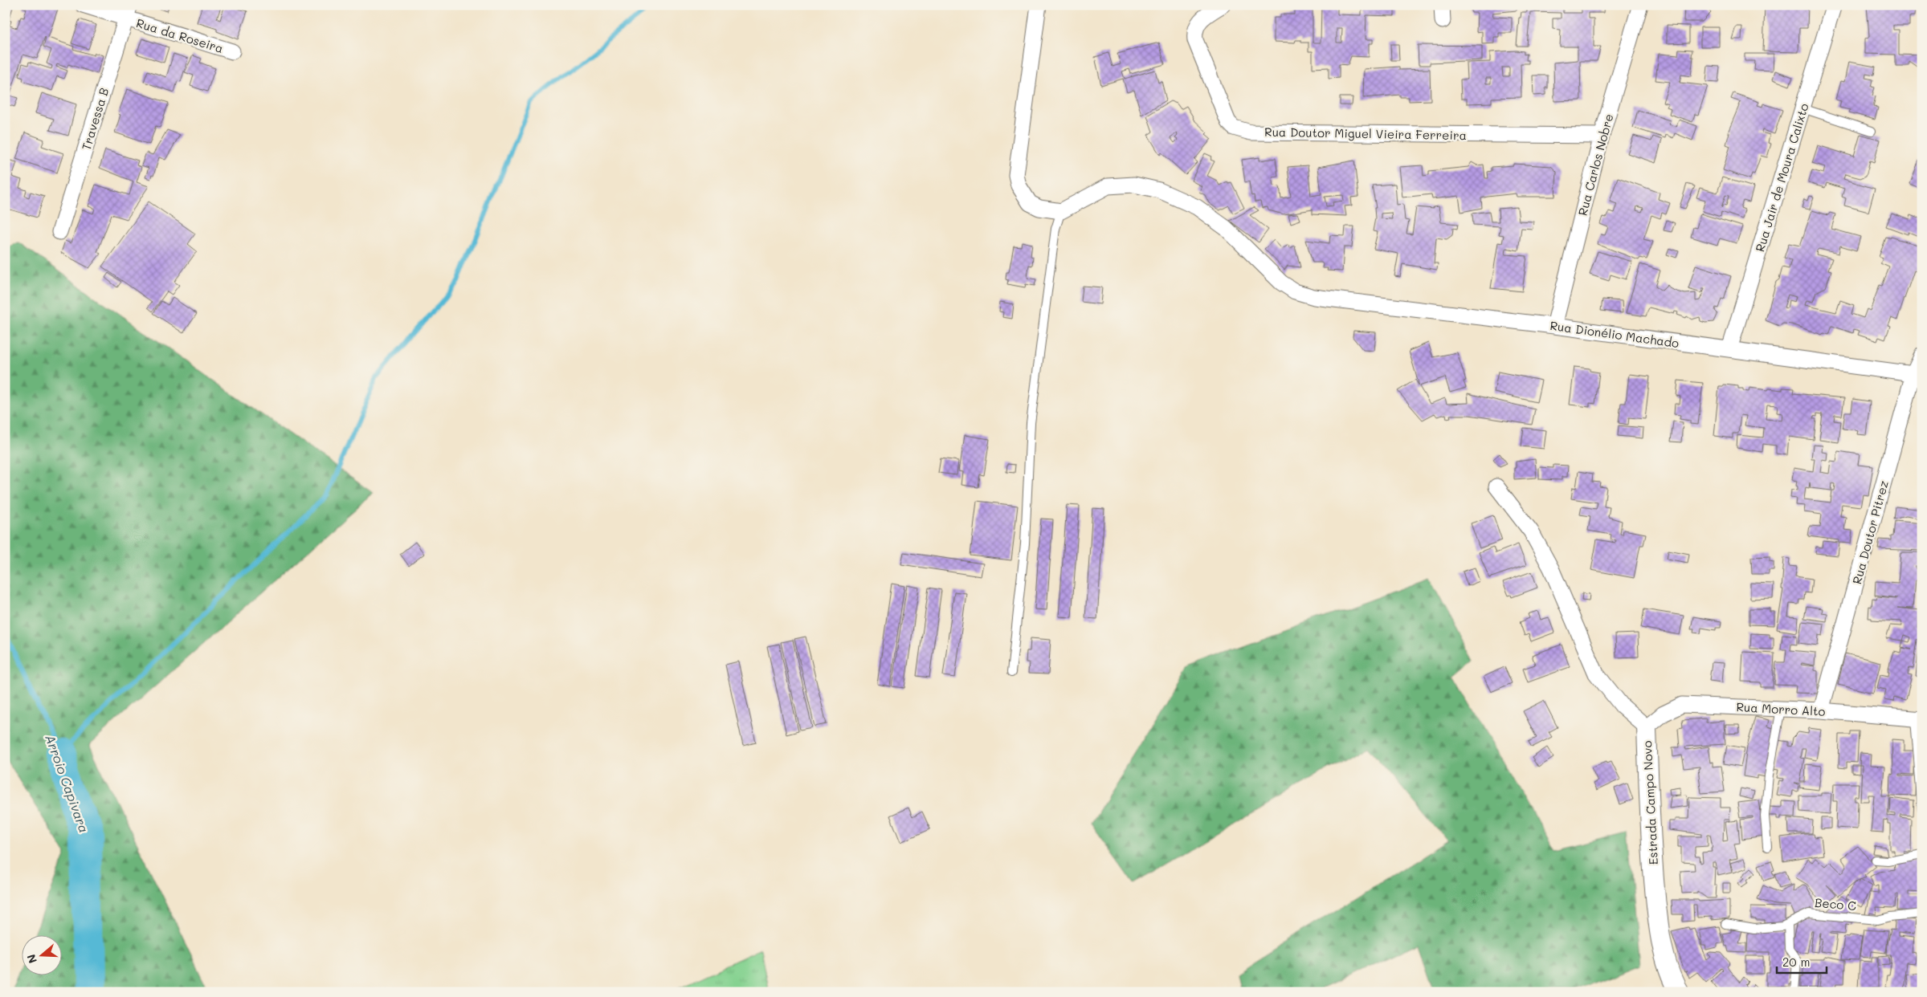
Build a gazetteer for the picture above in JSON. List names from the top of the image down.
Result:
{
  "streets": {
    "street": [
      "Rua da Roseira",
      "Travessa B",
      "Rua Doutor Miguel Vieira Ferreira",
      "Rua Carlos Nobre",
      "Rua Jair de Moura Calixto",
      "Rua Dionélio Machado",
      "Rua Doutor Pitrez",
      "Rua Morro Alto",
      "Estrada Campo Novo"
    ],
    "lane": ["Beco C"]
  },
  "crossings": [
    ["Rua da Roseira", "Travessa B"],
    ["Rua Doutor Miguel Vieira Ferreira", "Rua Carlos Nobre"],
    ["Rua Carlos Nobre", "Rua Dionélio Machado"],
    ["Rua Jair de Moura Calixto", "Rua Dionélio Machado"],
    ["Rua Dionélio Machado", "Rua Doutor Pitrez"],
    ["Rua Doutor Pitrez", "Rua Morro Alto"],
    ["Rua Morro Alto", "Estrada Campo Novo"]
  ],
  "water": ["Arroio Capivara"],
  "scale_bar": "20 m",
  "north": "left"
}
